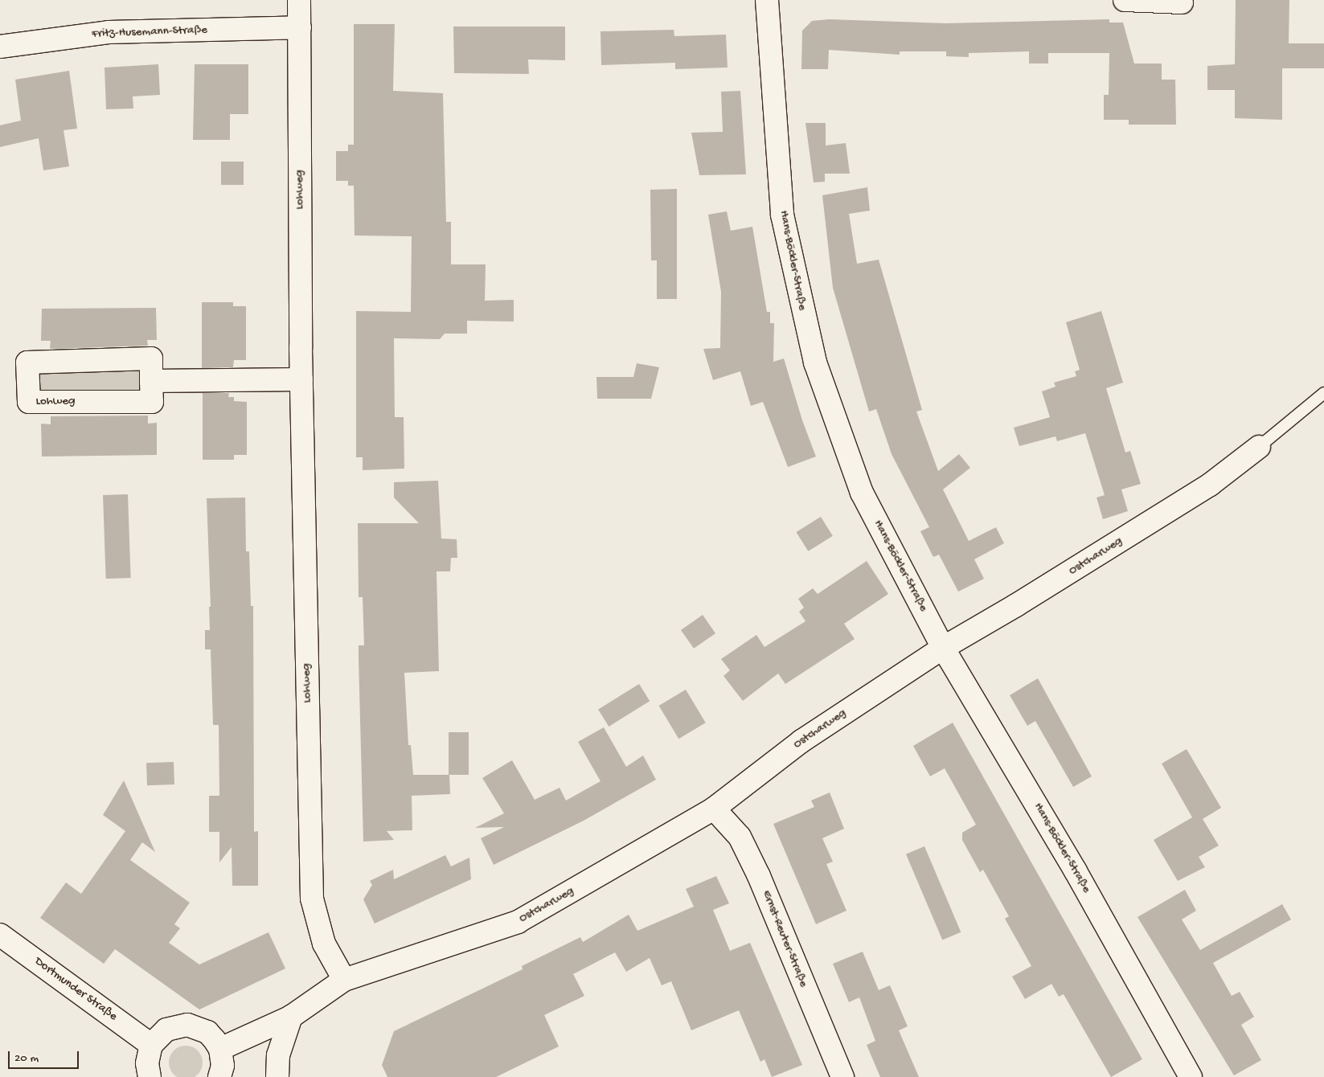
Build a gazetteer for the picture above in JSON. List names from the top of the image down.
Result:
{
  "streets": {
    "street": [
      "Fritz-Husemann-Straße",
      "Lohweg",
      "Hans-Böckler-Straße",
      "Ostcharweg",
      "Ernst-Reuter-Straße",
      "Dortmunder Straße"
    ]
  },
  "crossings": [
    ["Fritz-Husemann-Straße", "Lohweg"],
    ["Lohweg", "Ostcharweg"],
    ["Hans-Böckler-Straße", "Ostcharweg"],
    ["Ostcharweg", "Ernst-Reuter-Straße"]
  ],
  "scale_bar": "20 m"
}
